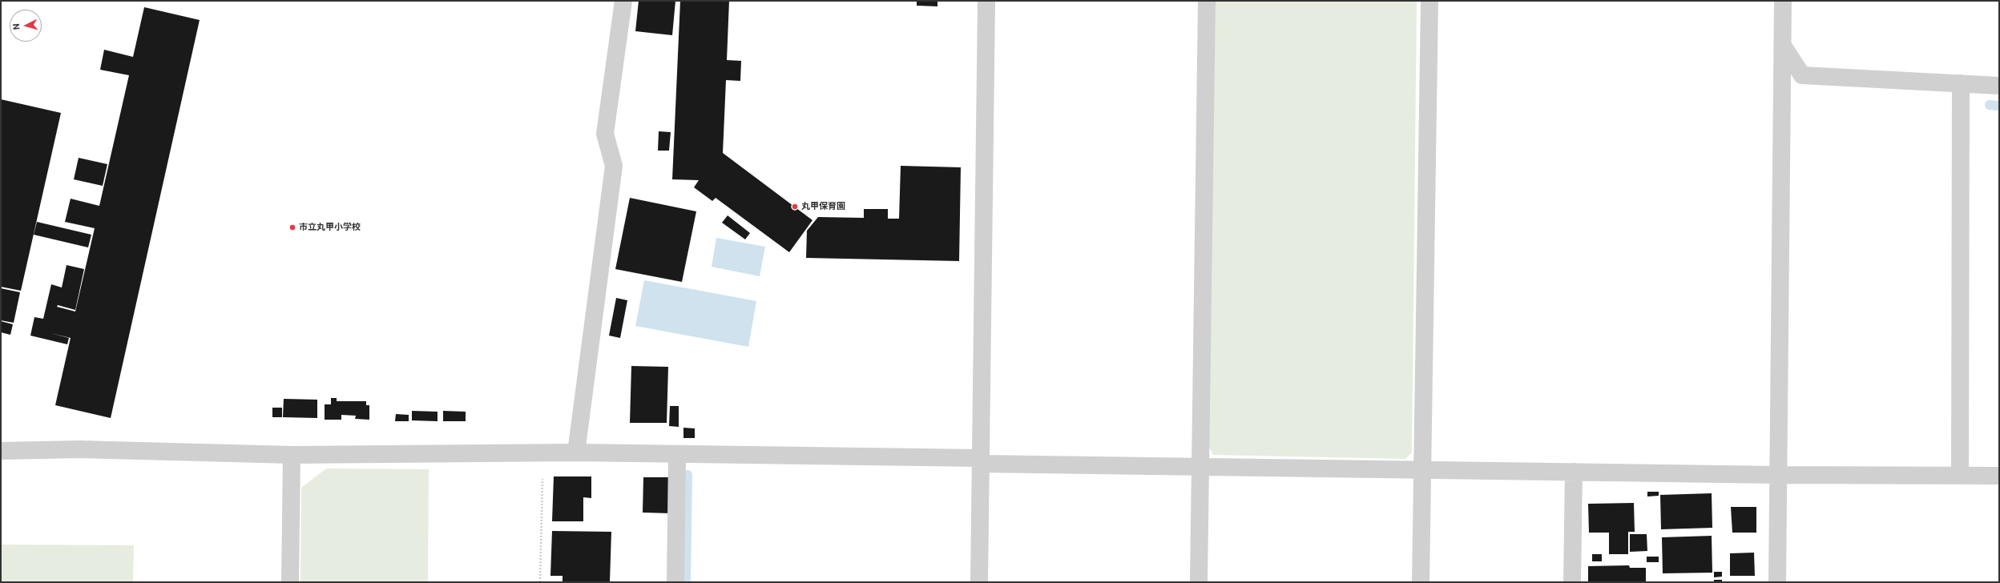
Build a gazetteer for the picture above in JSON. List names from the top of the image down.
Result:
{
  "places": ["丸甲保育園", "市立丸甲小学校"],
  "north": "left"
}
